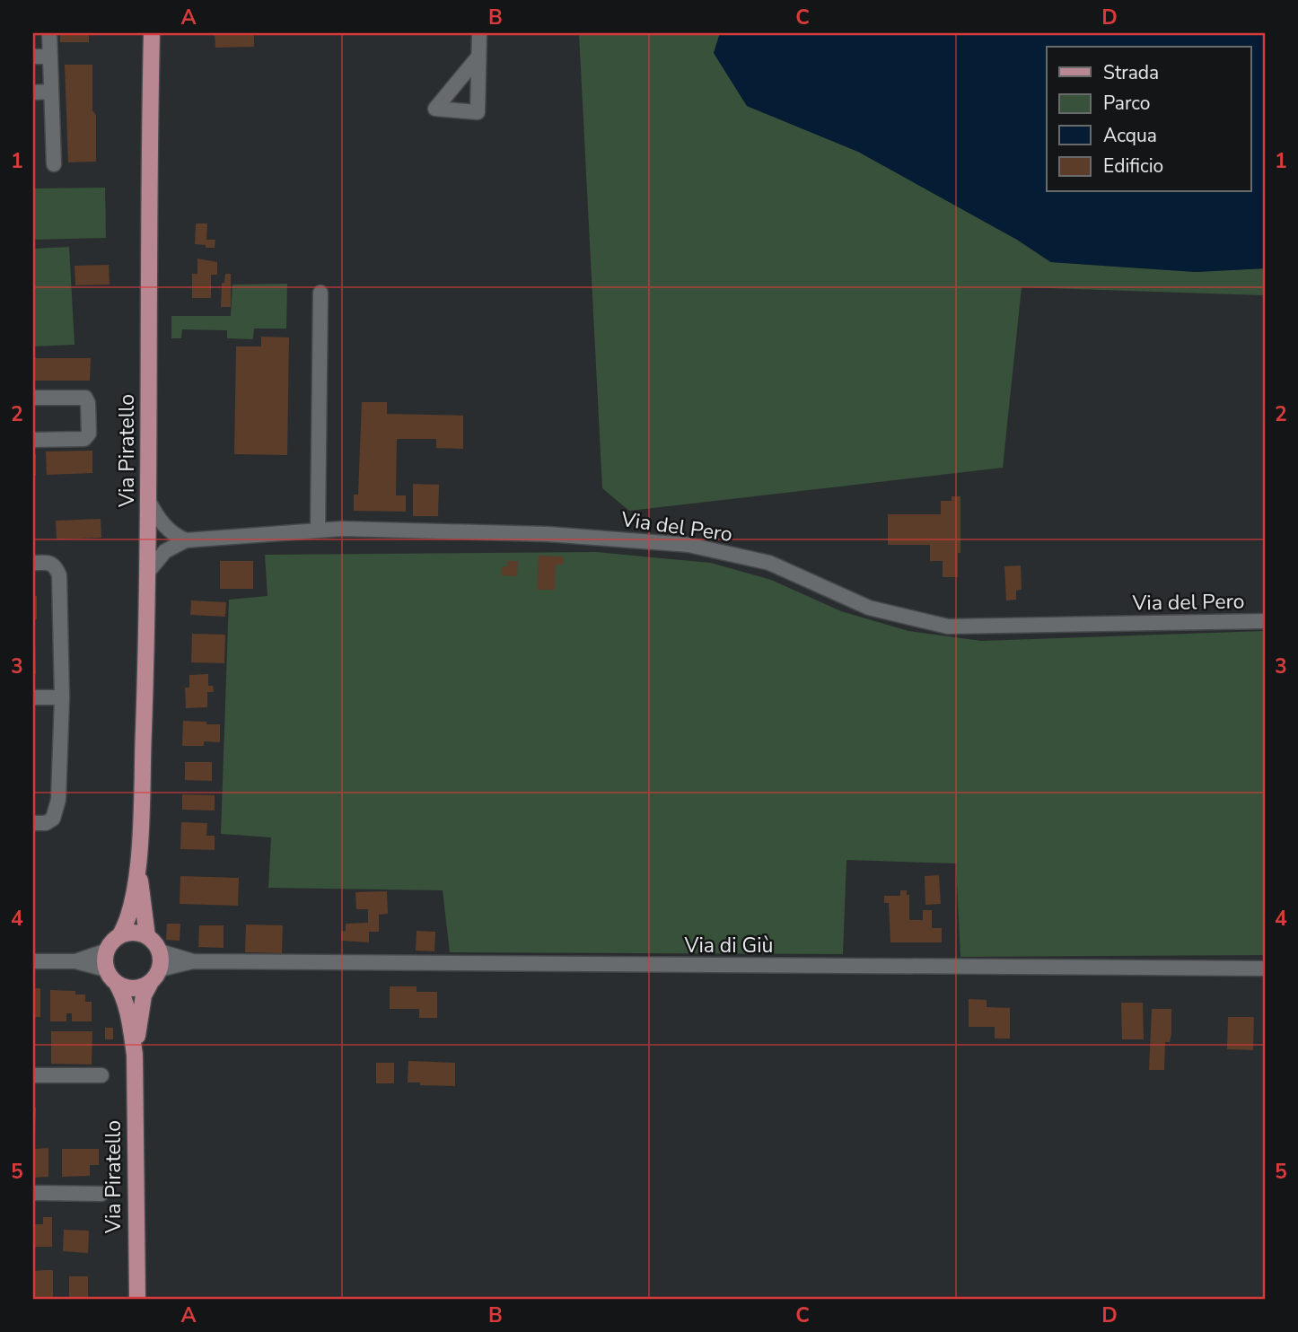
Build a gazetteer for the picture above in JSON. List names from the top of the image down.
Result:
{
  "streets": {
    "main road": ["Via Piratello"],
    "street": ["Via del Pero", "Via di Giù"]
  },
  "crossings": [
    ["Via Piratello", "Via di Giù"]
  ],
  "legend": [
    "Strada",
    "Parco",
    "Acqua",
    "Edificio"
  ],
  "grid": {
    "columns": [
      "A",
      "B",
      "C",
      "D"
    ],
    "rows": [
      "1",
      "2",
      "3",
      "4",
      "5"
    ]
  }
}
